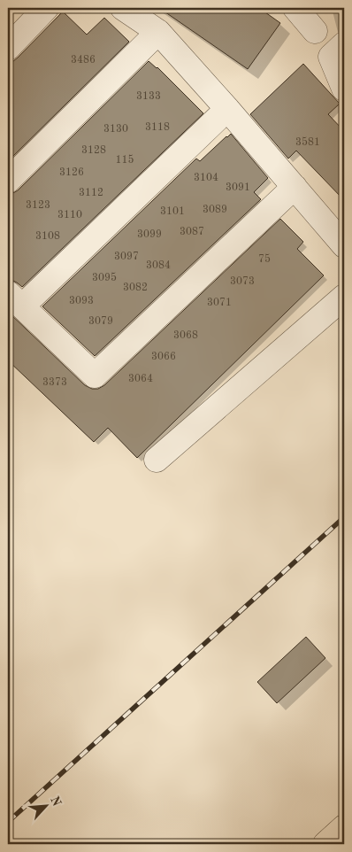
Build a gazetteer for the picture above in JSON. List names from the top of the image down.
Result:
{
  "house_numbers": [
    "3486",
    "3133",
    "3118",
    "3130",
    "3581",
    "3128",
    "115",
    "3126",
    "3104",
    "3091",
    "3112",
    "3123",
    "3089",
    "3101",
    "3110",
    "3087",
    "3099",
    "3108",
    "3097",
    "75",
    "3084",
    "3095",
    "3073",
    "3082",
    "3093",
    "3071",
    "3079",
    "3068",
    "3066",
    "3064",
    "3373"
  ],
  "north": "top right"
}
